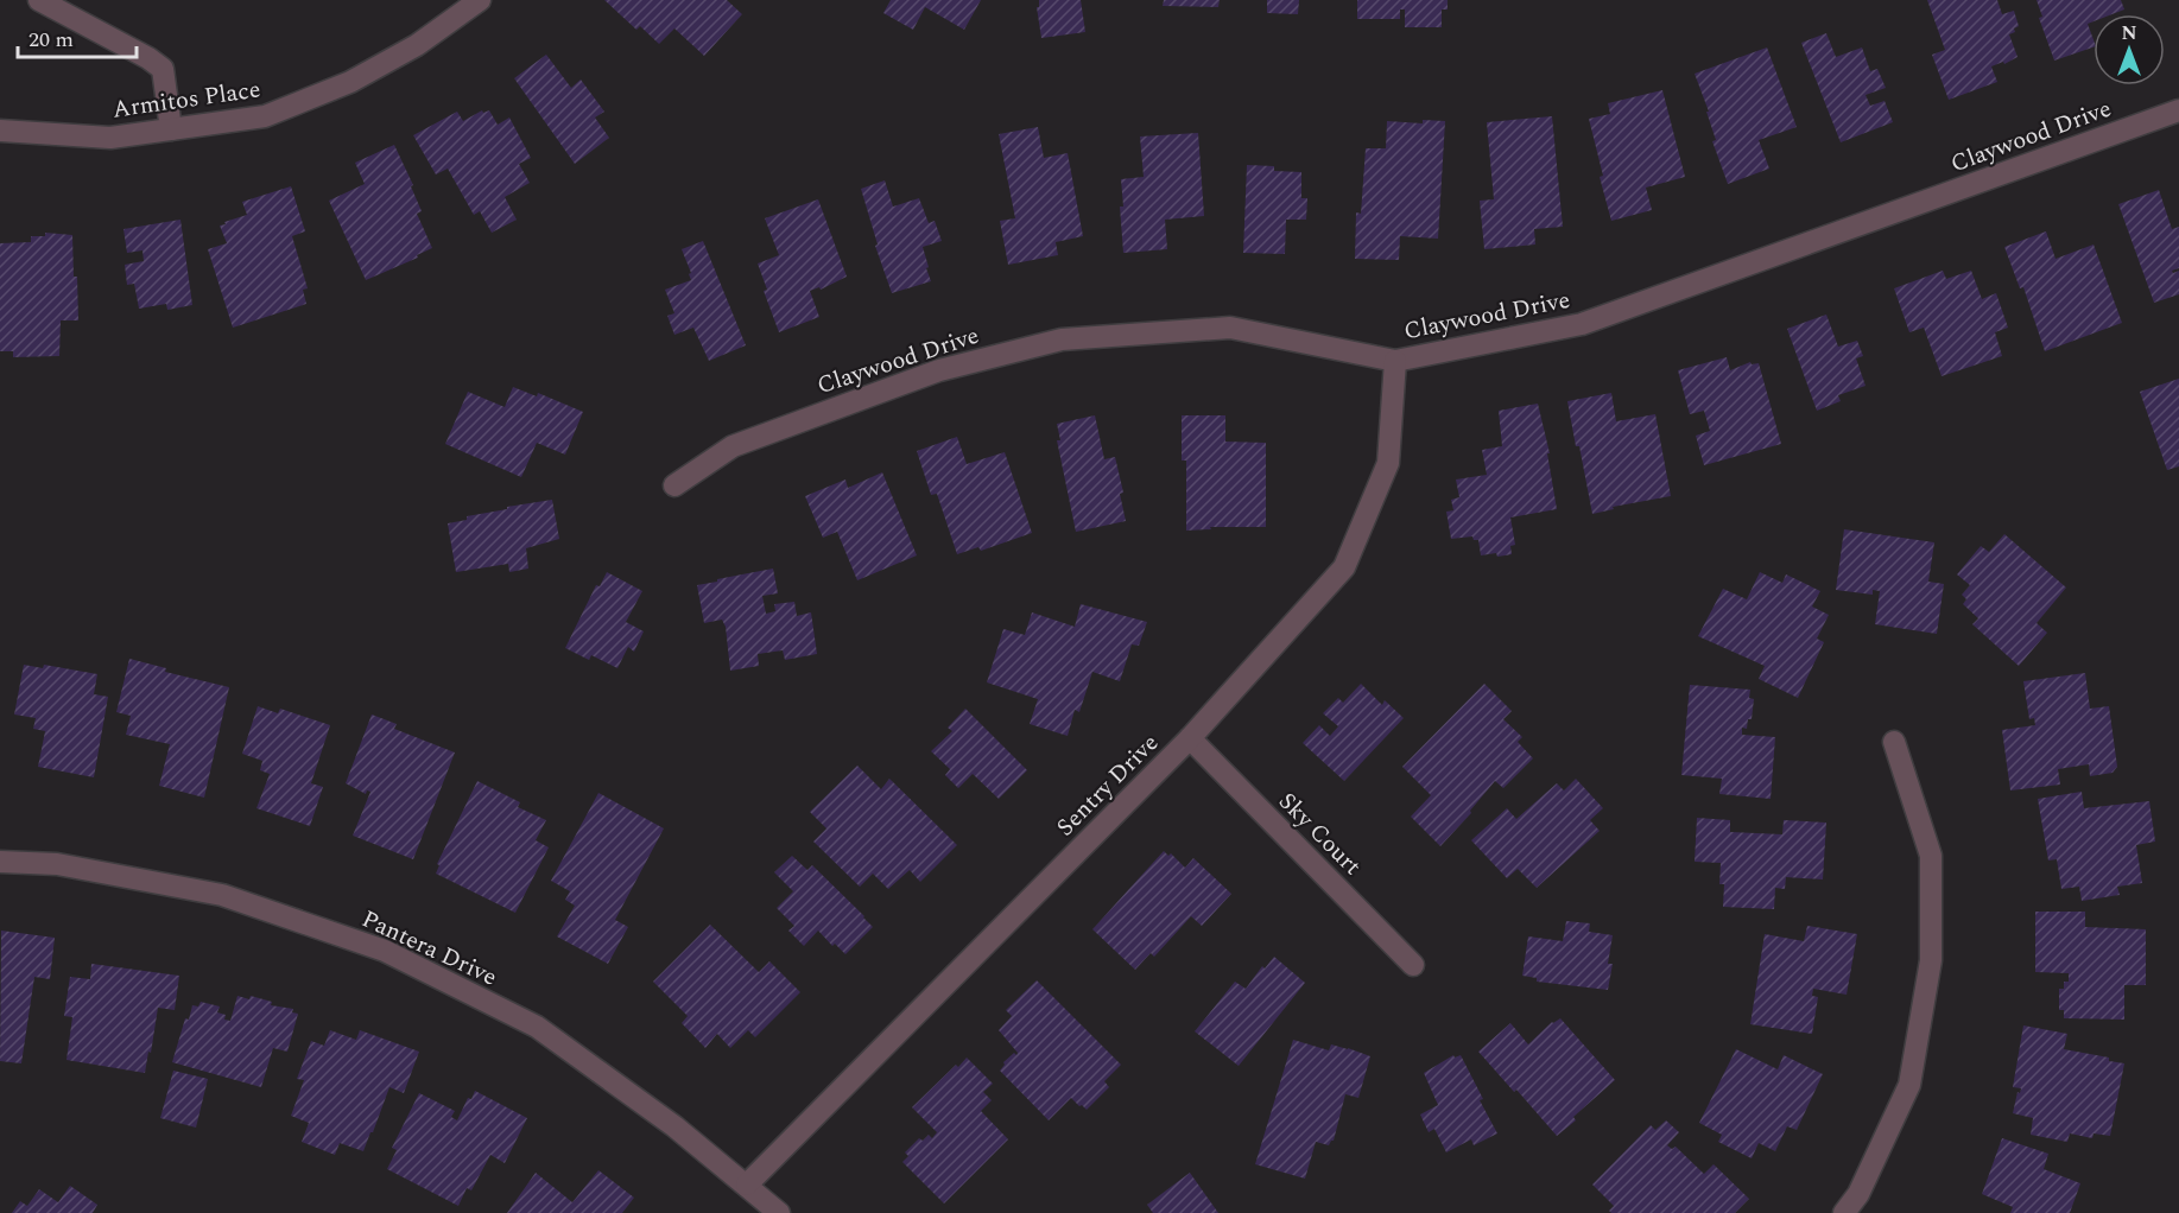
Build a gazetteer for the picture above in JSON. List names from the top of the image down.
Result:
{
  "streets": {
    "street": [
      "Armitos Place",
      "Claywood Drive",
      "Sentry Drive",
      "Sky Court",
      "Pantera Drive"
    ]
  },
  "crossings": [
    ["Claywood Drive", "Sentry Drive"],
    ["Sentry Drive", "Sky Court"],
    ["Sentry Drive", "Pantera Drive"]
  ],
  "scale_bar": "20 m",
  "north": "top"
}
